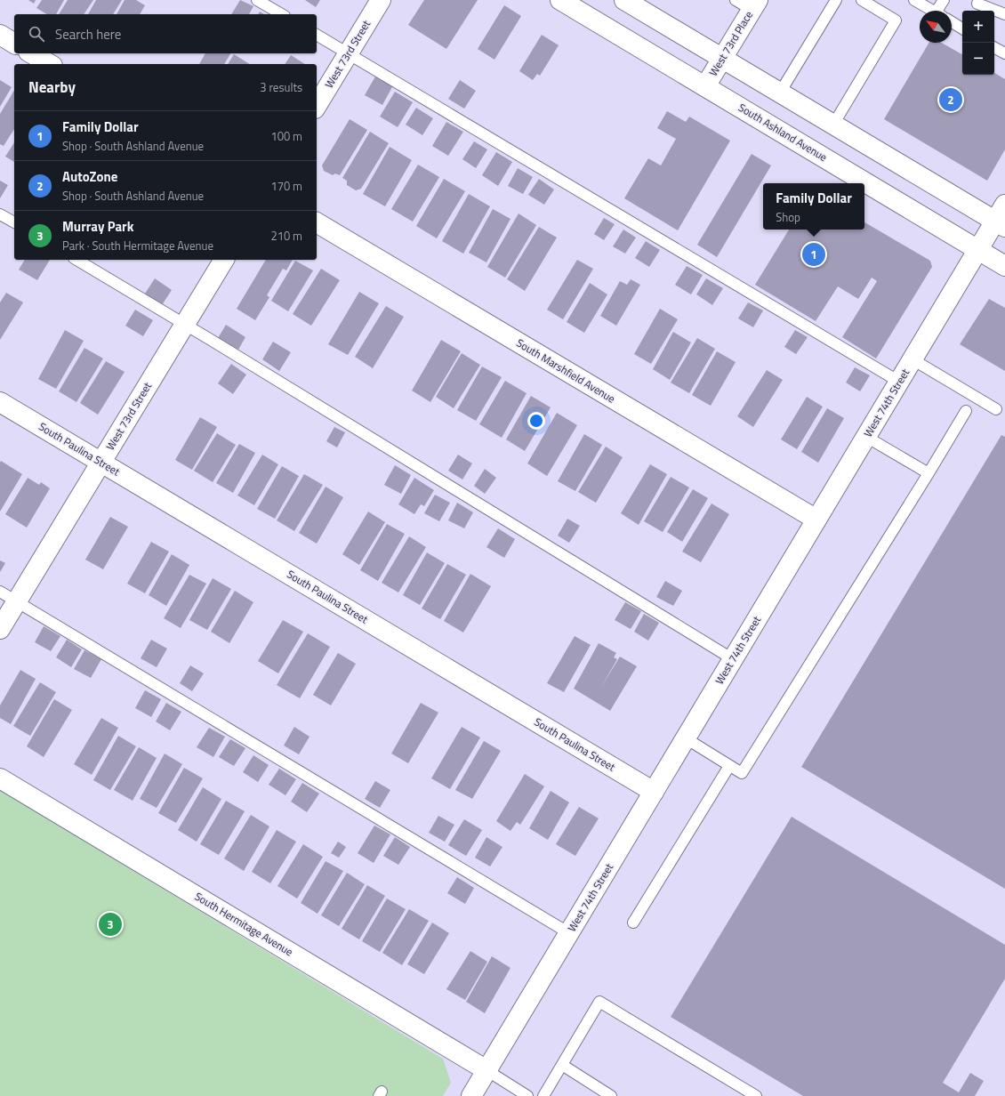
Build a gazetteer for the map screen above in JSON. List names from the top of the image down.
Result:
{
  "streets": {
    "street": [
      "West 73rd Place",
      "West 73rd Street",
      "South Ashland Avenue",
      "South Marshfield Avenue",
      "West 74th Street",
      "South Paulina Street",
      "South Hermitage Avenue"
    ]
  },
  "crossings": [
    ["West 73rd Place", "South Ashland Avenue"],
    ["West 73rd Street", "South Paulina Street"],
    ["South Ashland Avenue", "West 74th Street"],
    ["South Marshfield Avenue", "West 74th Street"],
    ["West 74th Street", "South Paulina Street"],
    ["West 74th Street", "South Hermitage Avenue"]
  ],
  "north": "top left",
  "page": {
    "map_buttons": ["+", "−"],
    "search": "Search here",
    "heading": ["Nearby", "3 results"],
    "pins": ["2", "1", "3"],
    "list": [
      {
        "mark": "1",
        "name": "Family Dollar",
        "note": "Shop · South Ashland Avenue",
        "value": "100 m"
      },
      {
        "mark": "2",
        "name": "AutoZone",
        "note": "Shop · South Ashland Avenue",
        "value": "170 m"
      },
      {
        "mark": "3",
        "name": "Murray Park",
        "note": "Park · South Hermitage Avenue",
        "value": "210 m"
      }
    ],
    "popup": ["Family Dollar", "Shop"]
  }
}
